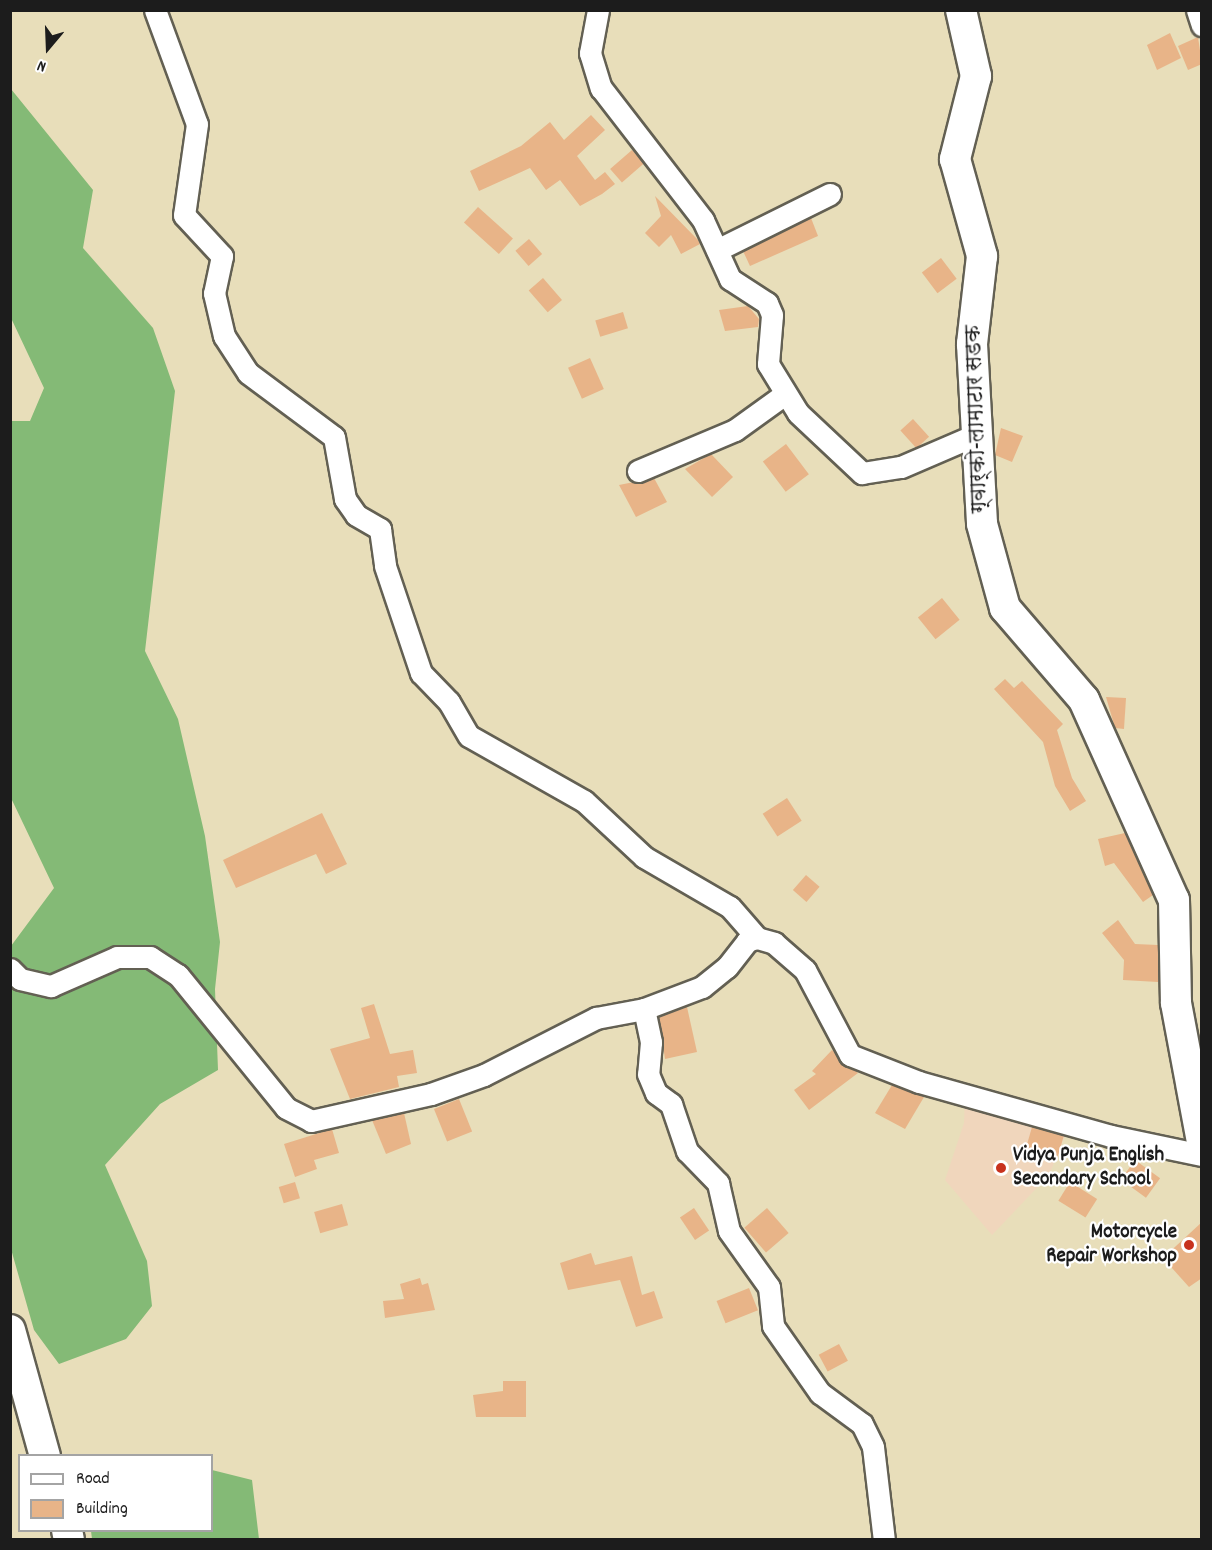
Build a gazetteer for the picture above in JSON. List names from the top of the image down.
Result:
{
  "streets": {
    "main road": ["ग्वार्को-लामाटार सडक"]
  },
  "places": ["Vidya Punja English Secondary School", "Motorcycle Repair Workshop"],
  "legend": ["Road", "Building"],
  "north": "bottom"
}
